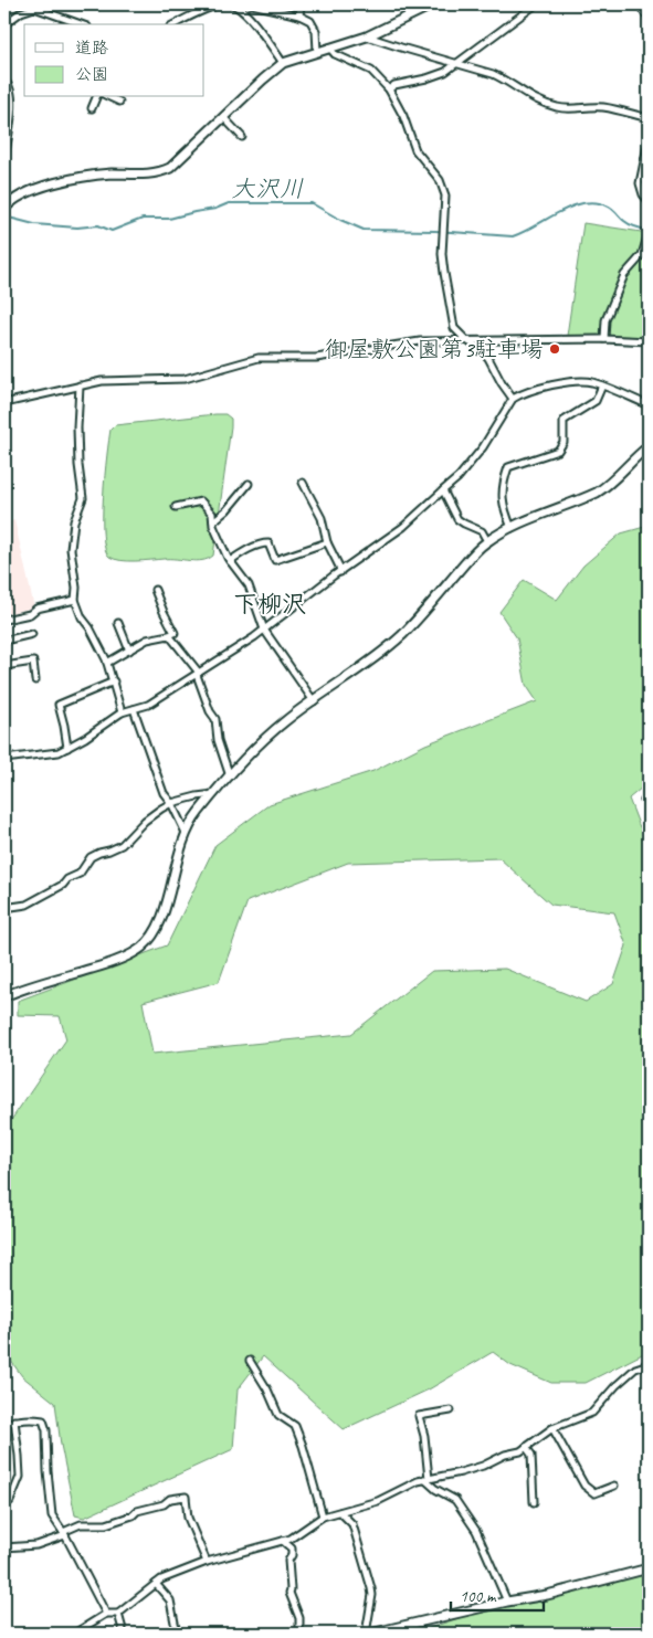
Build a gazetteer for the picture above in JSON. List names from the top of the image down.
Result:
{
  "districts": ["下柳沢"],
  "water": ["大沢川"],
  "places": ["御屋敷公園第3駐車場"],
  "legend": ["道路", "公園"],
  "scale_bar": "100 m"
}
